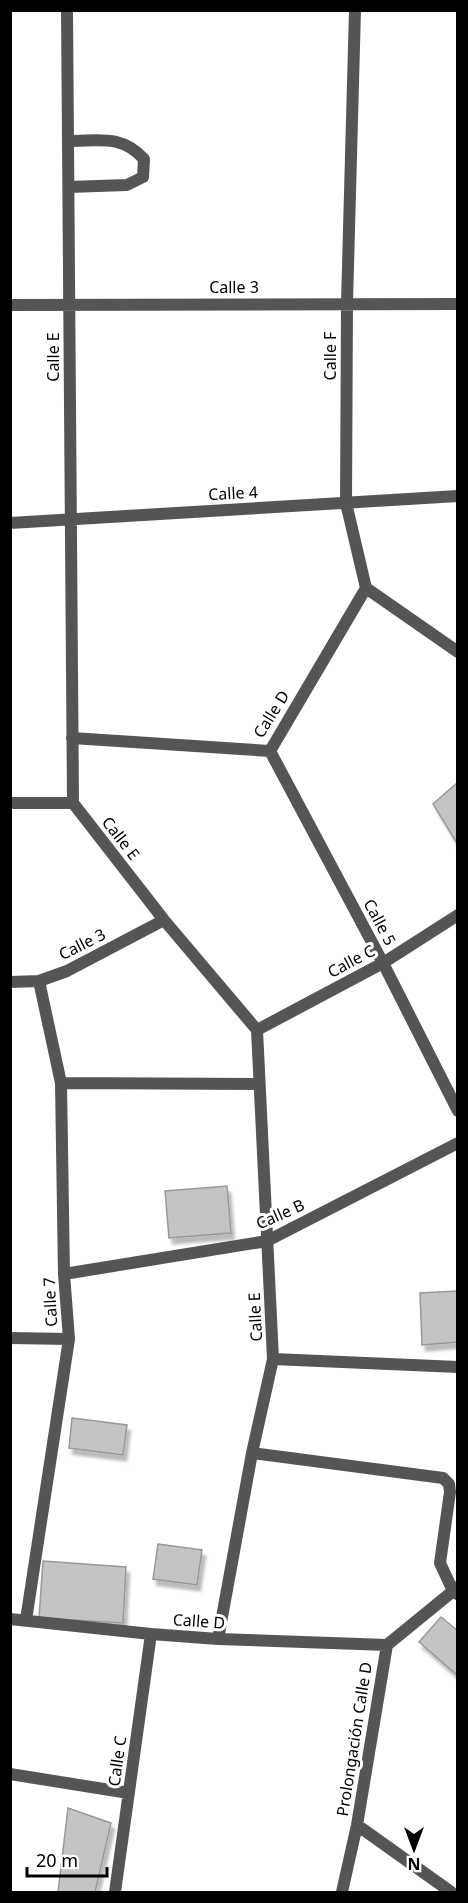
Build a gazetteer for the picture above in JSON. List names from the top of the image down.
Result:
{
  "streets": {
    "street": [
      "Calle 3",
      "Calle F",
      "Calle E",
      "Calle 4",
      "Calle D",
      "Calle 5",
      "Calle C",
      "Calle B",
      "Calle 7",
      "Prolongación Calle D"
    ]
  },
  "crossings": [
    ["Calle 3", "Calle F"],
    ["Calle 3", "Calle E"],
    ["Calle 3", "Calle 7"],
    ["Calle F", "Calle 4"],
    ["Calle F", "Calle D"],
    ["Calle E", "Calle 4"],
    ["Calle E", "Calle D"],
    ["Calle E", "Calle C"],
    ["Calle E", "Calle B"],
    ["Calle D", "Calle 5"],
    ["Calle D", "Calle C"],
    ["Calle D", "Calle 7"],
    ["Calle D", "Prolongación Calle D"],
    ["Calle 5", "Calle C"],
    ["Calle B", "Calle 7"]
  ],
  "scale_bar": "20 m",
  "north": "bottom"
}
